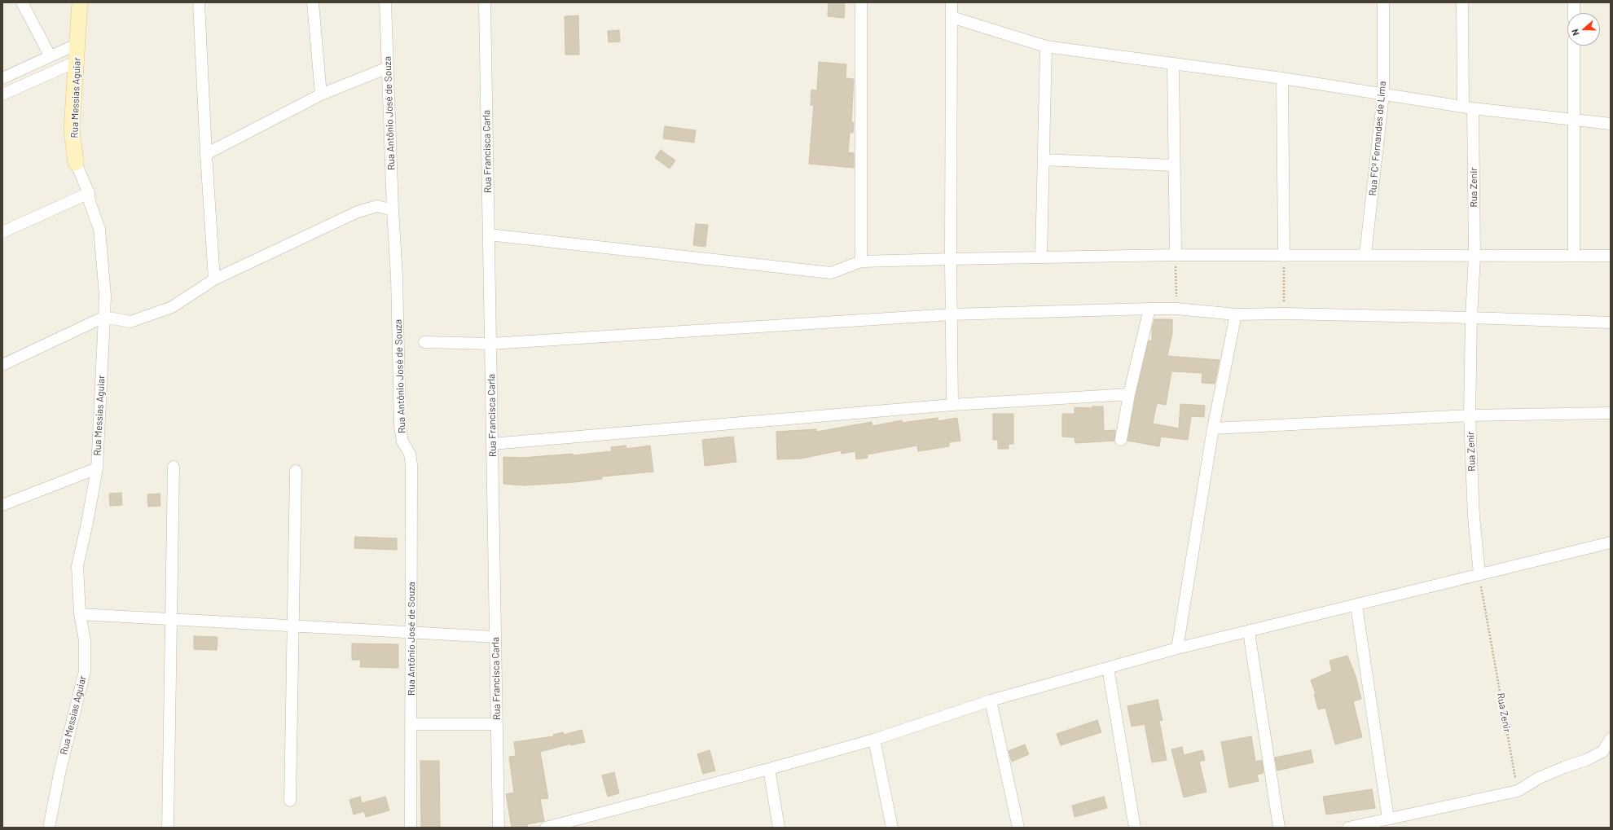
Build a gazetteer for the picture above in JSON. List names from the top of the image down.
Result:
{
  "streets": {
    "street": [
      "Rua Messias Aguiar",
      "Rua Antônio José de Souza",
      "Rua FCº Fernandes de Lima",
      "Rua Francisca Carla",
      "Rua Zenir"
    ]
  },
  "north": "left"
}
